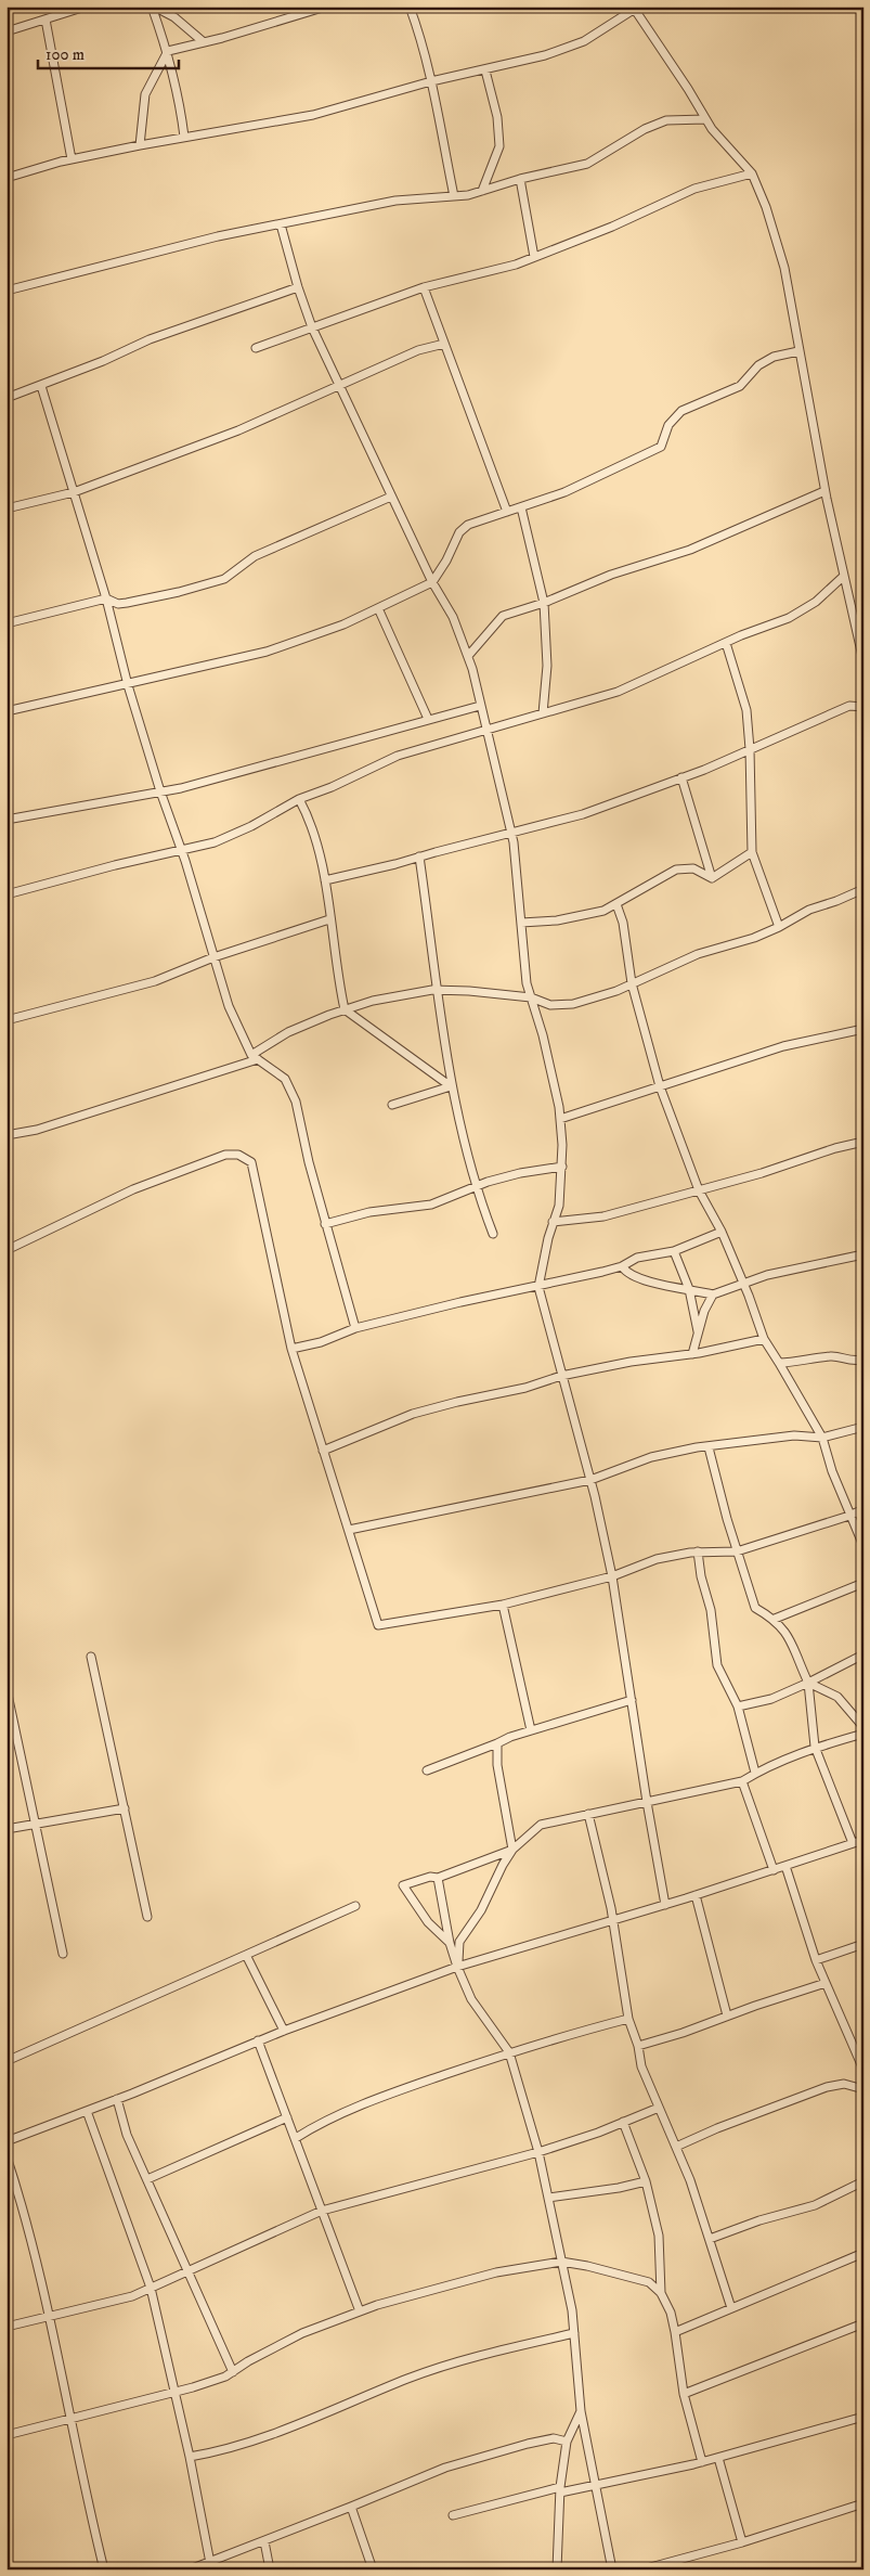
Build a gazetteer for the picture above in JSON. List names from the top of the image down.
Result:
{
  "scale_bar": "100 m"
}
